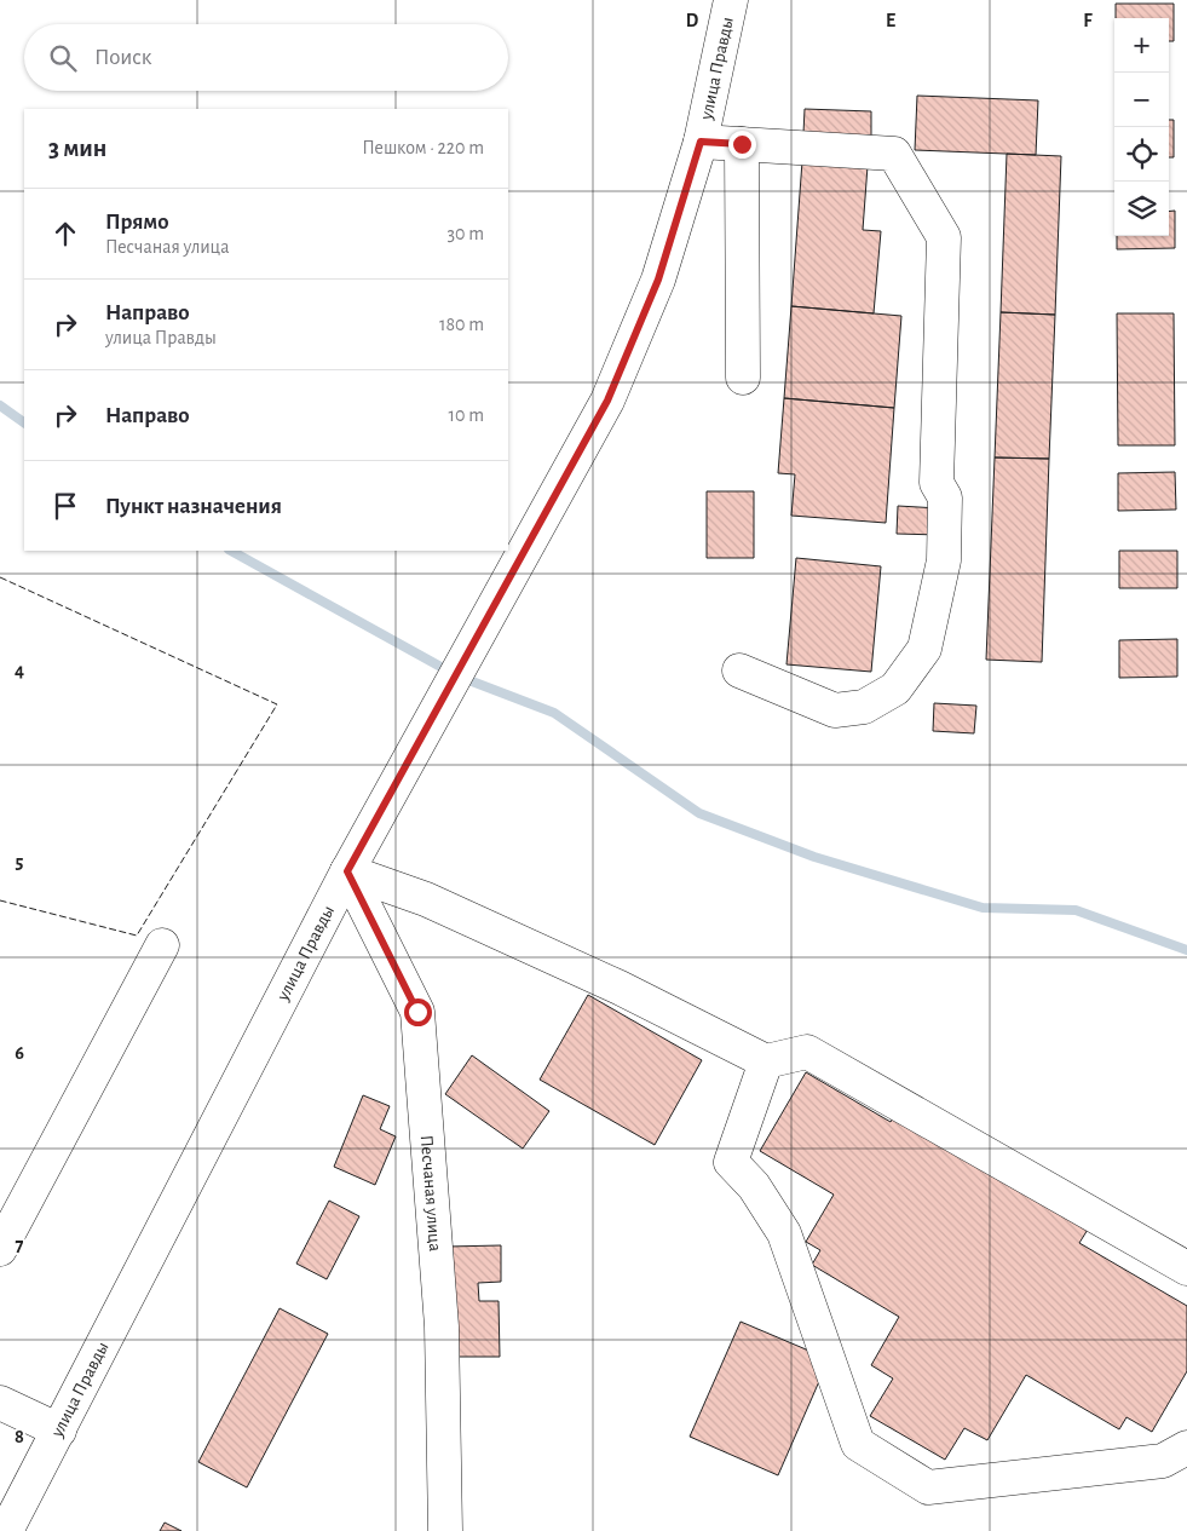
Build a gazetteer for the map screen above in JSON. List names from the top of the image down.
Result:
{
  "streets": {
    "street": ["улица Правды", "Песчаная улица"]
  },
  "crossings": [
    ["улица Правды", "Песчаная улица"]
  ],
  "page": {
    "map_buttons": ["+", "−"],
    "search": "Поиск",
    "heading": ["3 мин", "Пешком · 220 m"],
    "list": [
      ["Прямо", "Песчаная улица", "30 m"],
      ["Направо", "улица Правды", "180 m"],
      ["Направо", "10 m"],
      "Пункт назначения"
    ]
  },
  "grid": {
    "columns": ["D", "E", "F"],
    "rows": [
      "4",
      "5",
      "6",
      "7",
      "8"
    ]
  }
}
